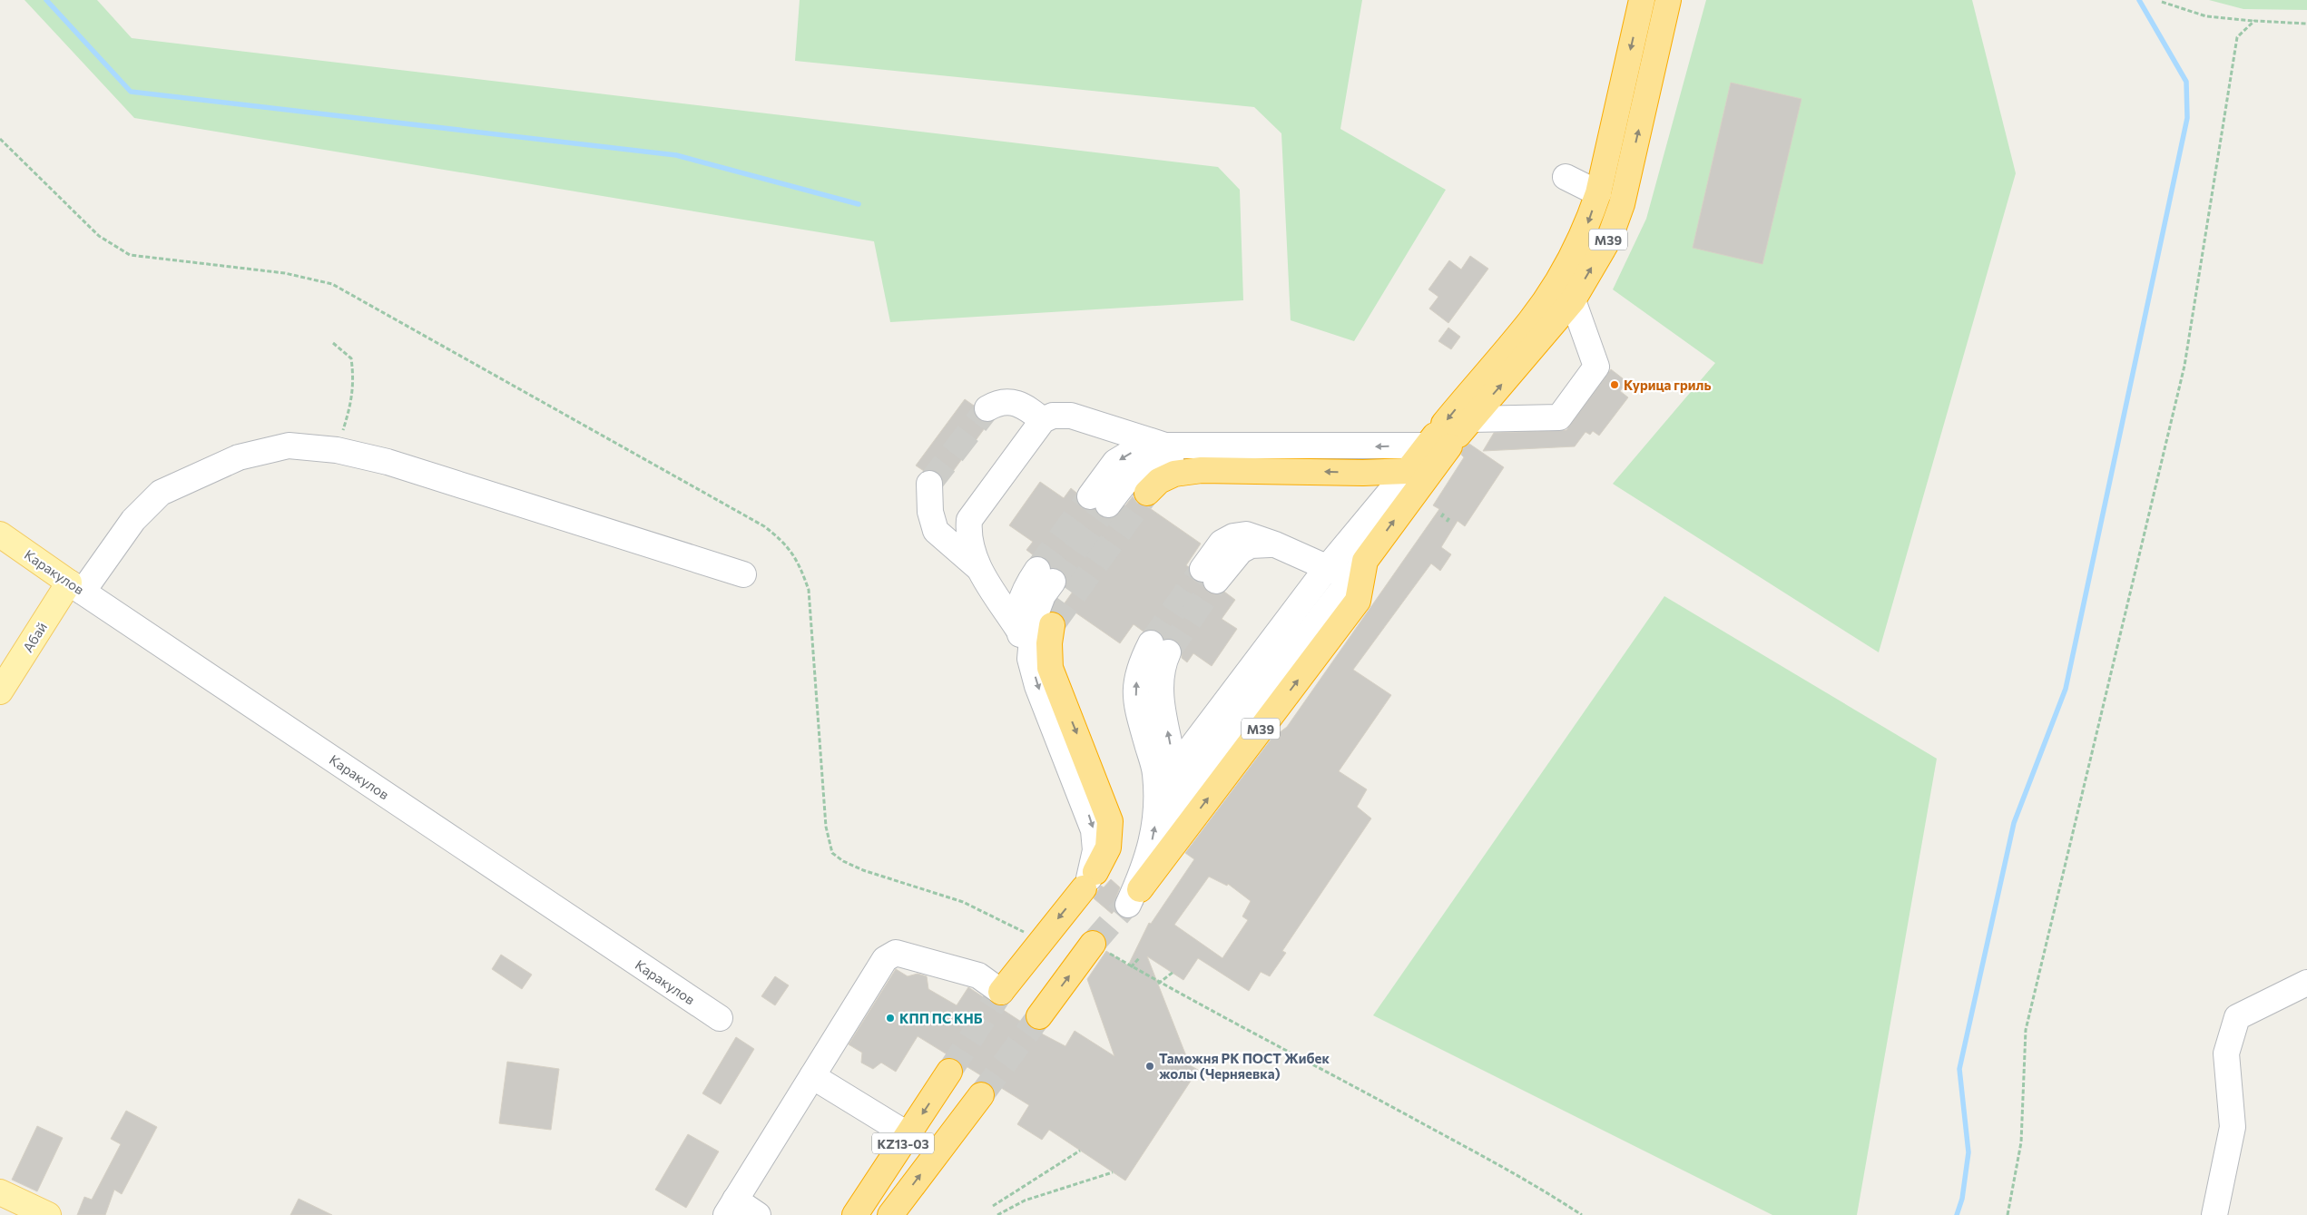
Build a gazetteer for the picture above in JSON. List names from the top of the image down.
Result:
{
  "streets": {
    "highway": ["M39", "KZ13-03"],
    "main road": ["Каракулов", "Абай"]
  },
  "crossings": [
    ["Каракулов", "Абай"]
  ],
  "places": ["Курица гриль", "КПП ПС КНБ", "Таможня РК ПОСТ Жибек жолы (Черняевка)"]
}
